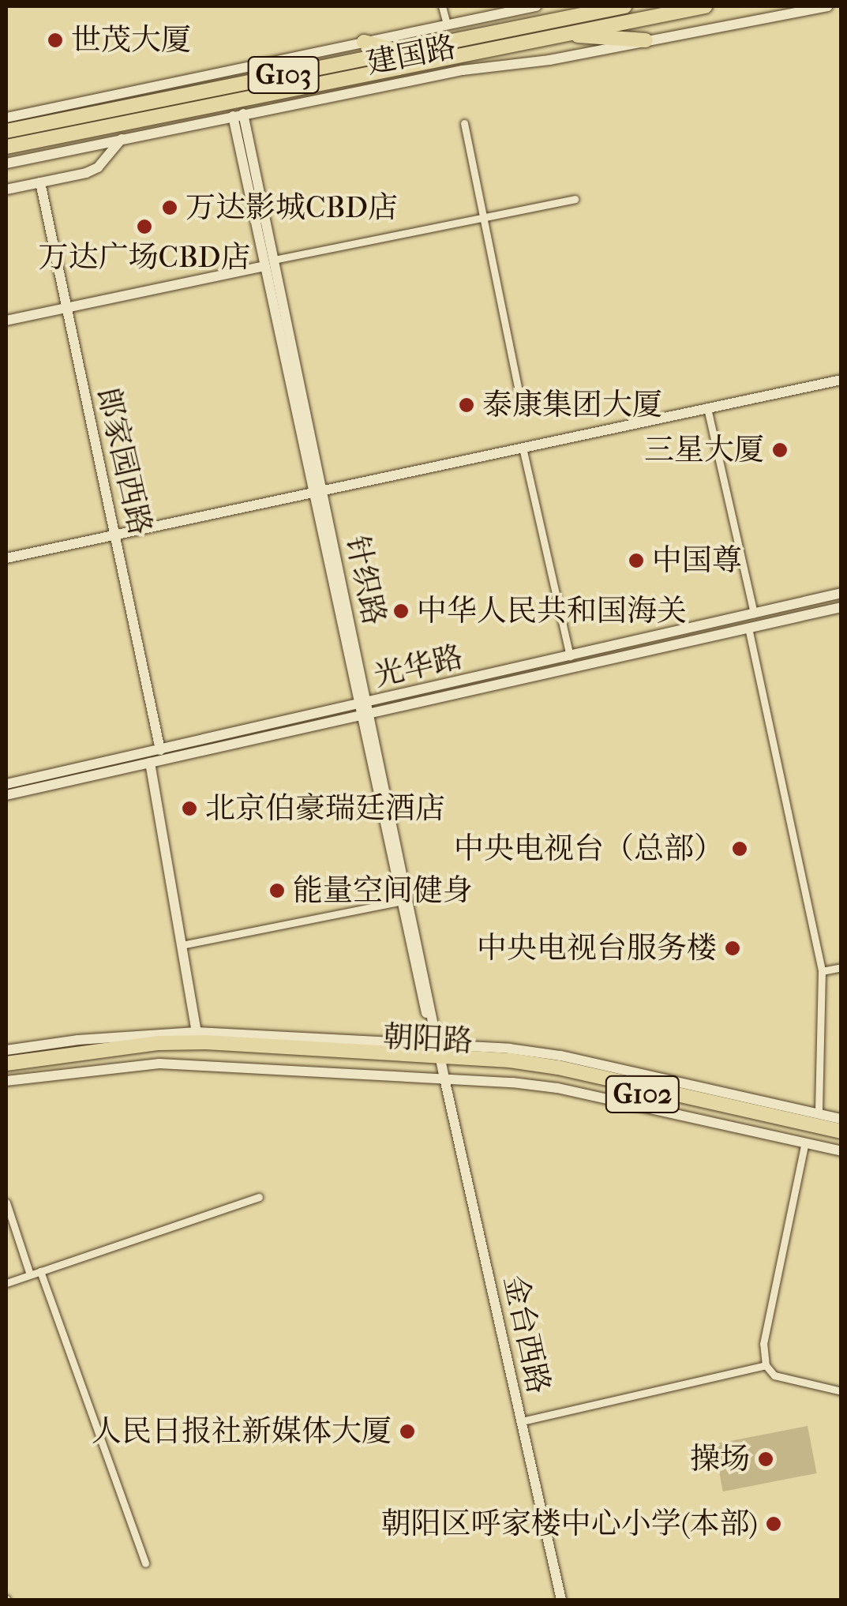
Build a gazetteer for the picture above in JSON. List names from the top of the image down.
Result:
{
  "streets": {
    "highway": [
      "建国路",
      "G103",
      "朝阳路",
      "G102"
    ],
    "street": [
      "郎家园西路",
      "针织路",
      "光华路",
      "金台西路"
    ]
  },
  "crossings": [
    ["建国路", "针织路"],
    ["郎家园西路", "光华路"],
    ["针织路", "光华路"],
    ["针织路", "朝阳路"],
    ["针织路", "金台西路"],
    ["朝阳路", "金台西路"]
  ],
  "places": [
    "世茂大厦",
    "万达影城CBD店",
    "万达广场CBD店",
    "泰康集团大厦",
    "三星大厦",
    "中国尊",
    "中华人民共和国海关",
    "北京伯豪瑞廷酒店",
    "中央电视台（总部）",
    "能量空间健身",
    "中央电视台服务楼",
    "人民日报社新媒体大厦",
    "操场",
    "朝阳区呼家楼中心小学(本部)"
  ]
}
